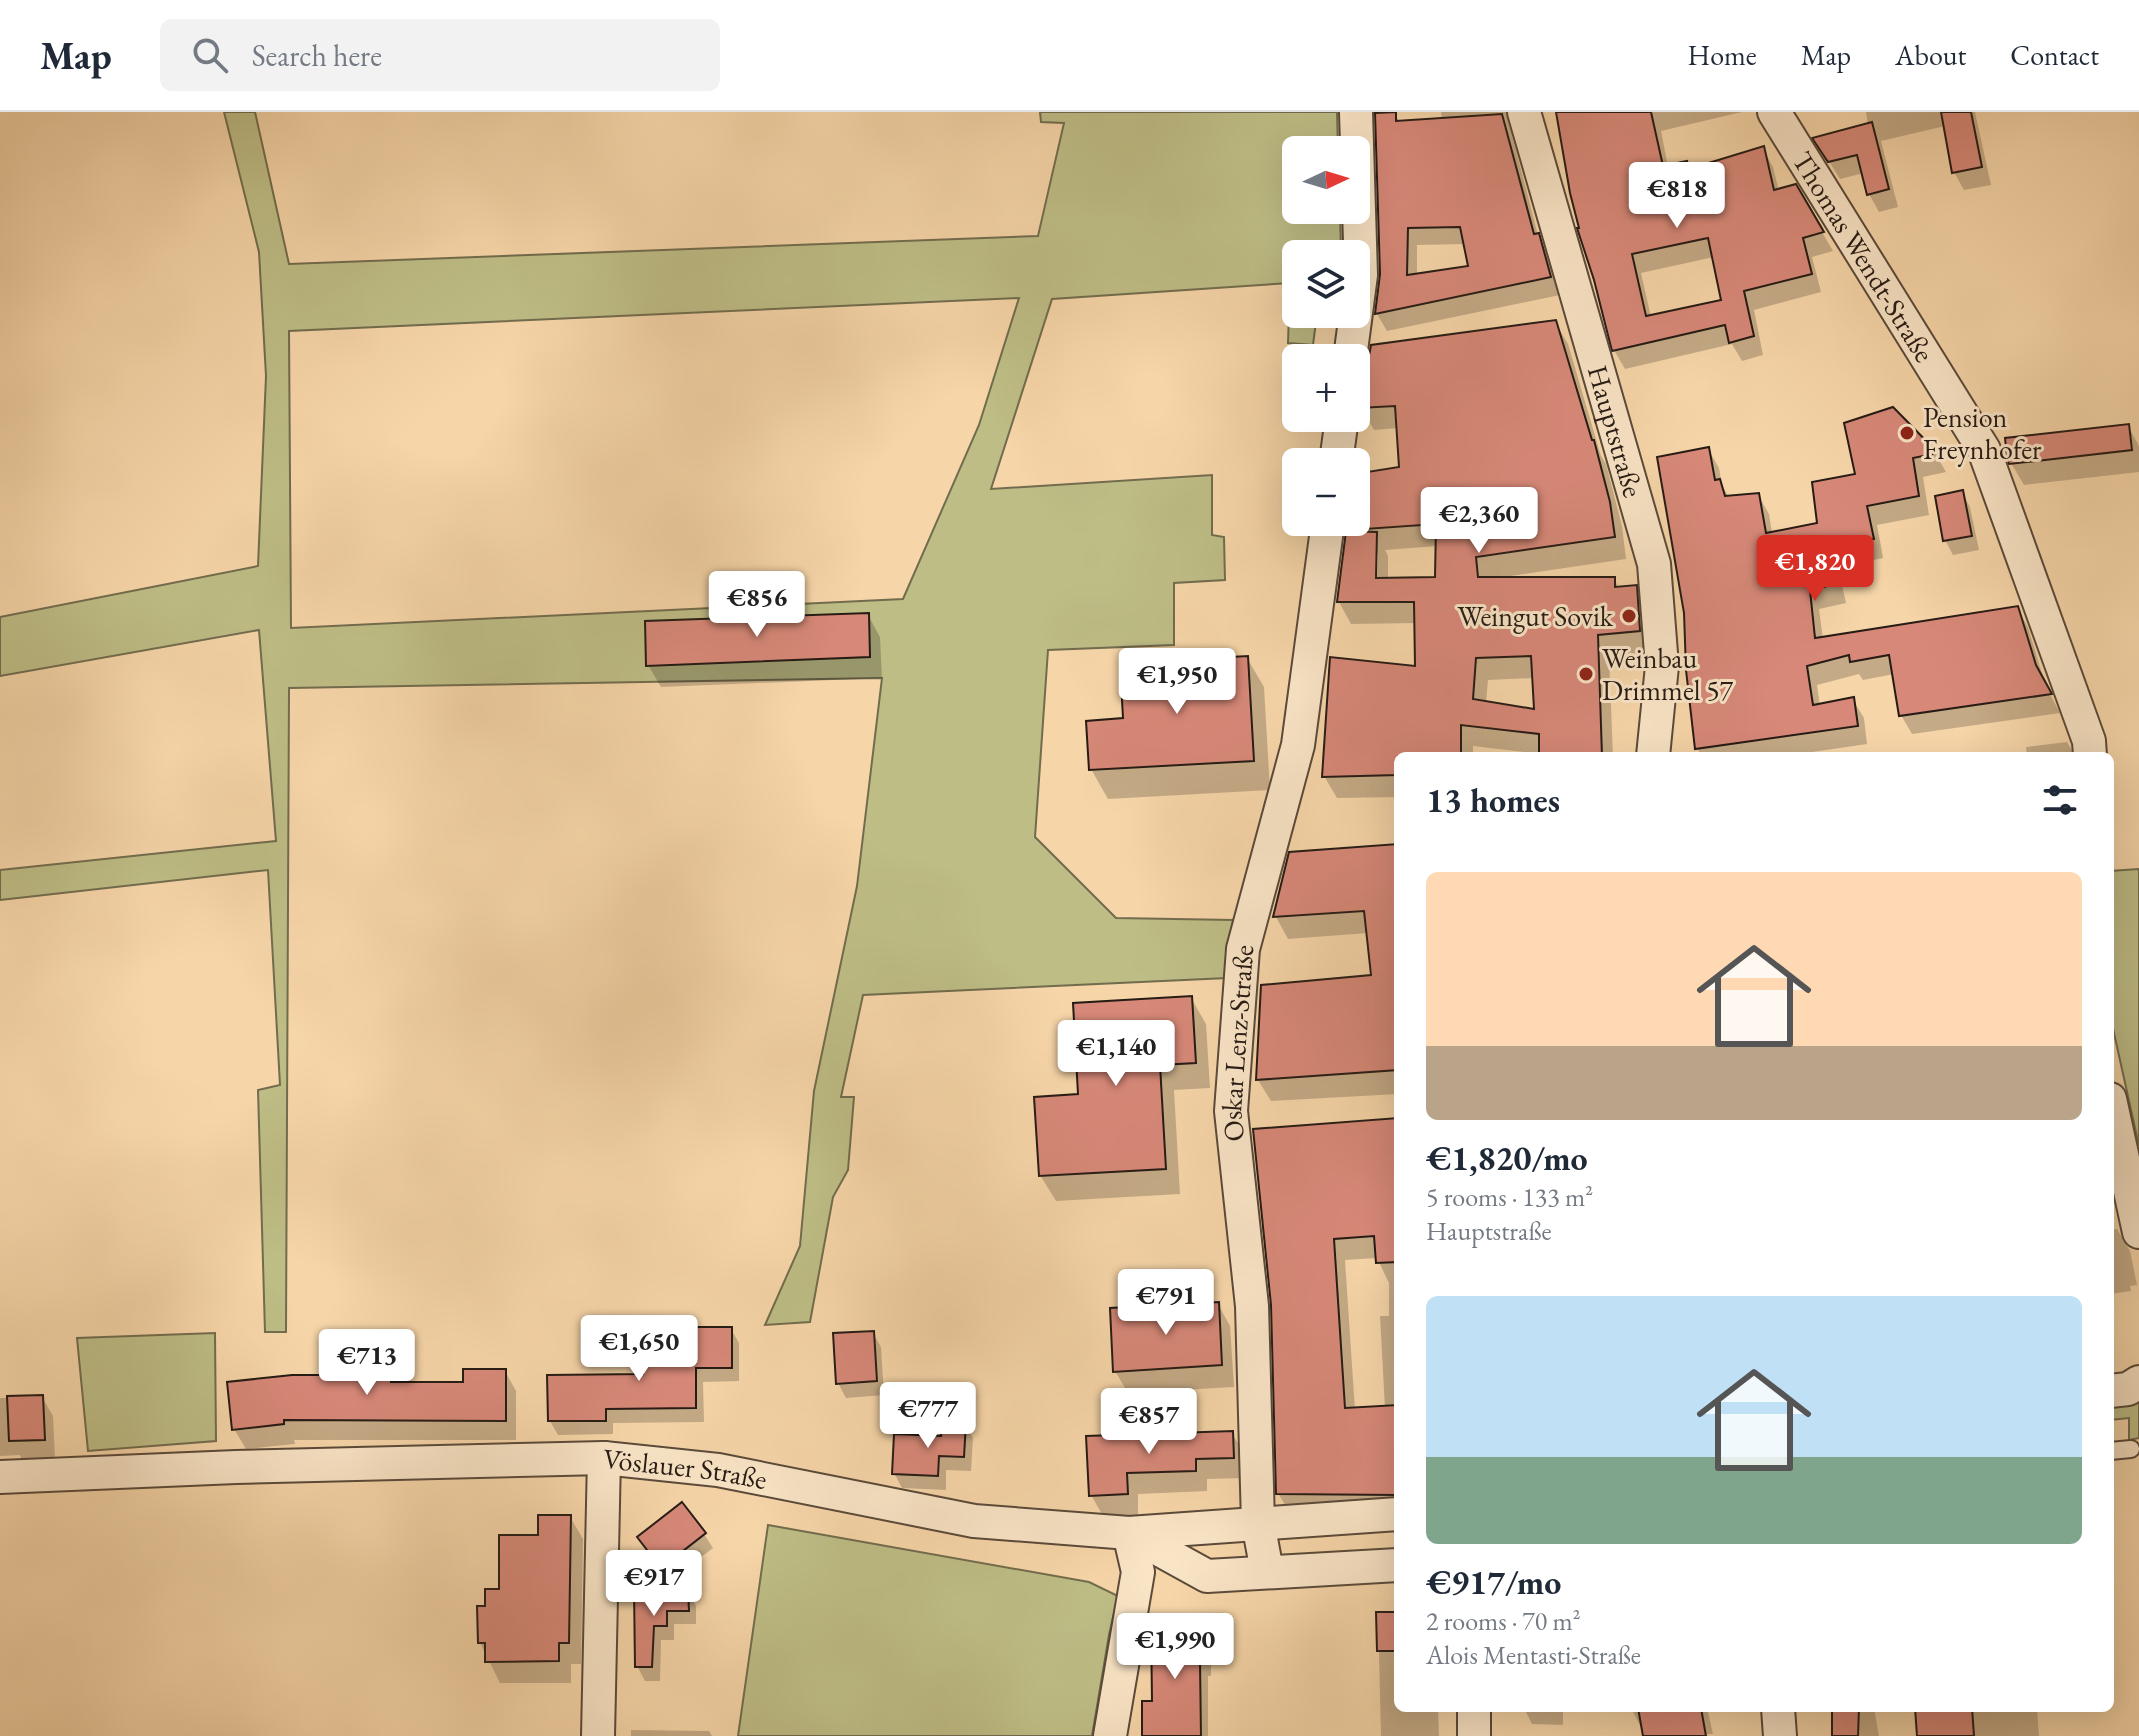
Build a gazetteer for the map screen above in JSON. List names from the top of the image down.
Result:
{
  "streets": {
    "street": [
      "Thomas Wendt-Straße",
      "Hauptstraße",
      "Oskar Lenz-Straße",
      "Vöslauer Straße"
    ]
  },
  "crossings": [
    ["Oskar Lenz-Straße", "Vöslauer Straße"]
  ],
  "places": ["Pension Freynhofer", "Weingut Sovik", "Weinbau Drimmel 57"],
  "north": "right",
  "page": {
    "header": "Map",
    "search": "Search here",
    "nav": [
      "Home",
      "Map",
      "About",
      "Contact"
    ],
    "map_buttons": ["+", "−"],
    "price": [
      "€818",
      "€2,360",
      "€1,820",
      "€856",
      "€1,950",
      "€1,140",
      "€791",
      "€1,650",
      "€713",
      "€777",
      "€857",
      "€917",
      "€1,990"
    ],
    "heading": "13 homes",
    "list": [
      {
        "name": "€1,820/mo",
        "note": "5 rooms · 133 m² · Hauptstraße"
      },
      {
        "name": "€917/mo",
        "note": "2 rooms · 70 m² · Alois Mentasti-Straße"
      }
    ]
  }
}
